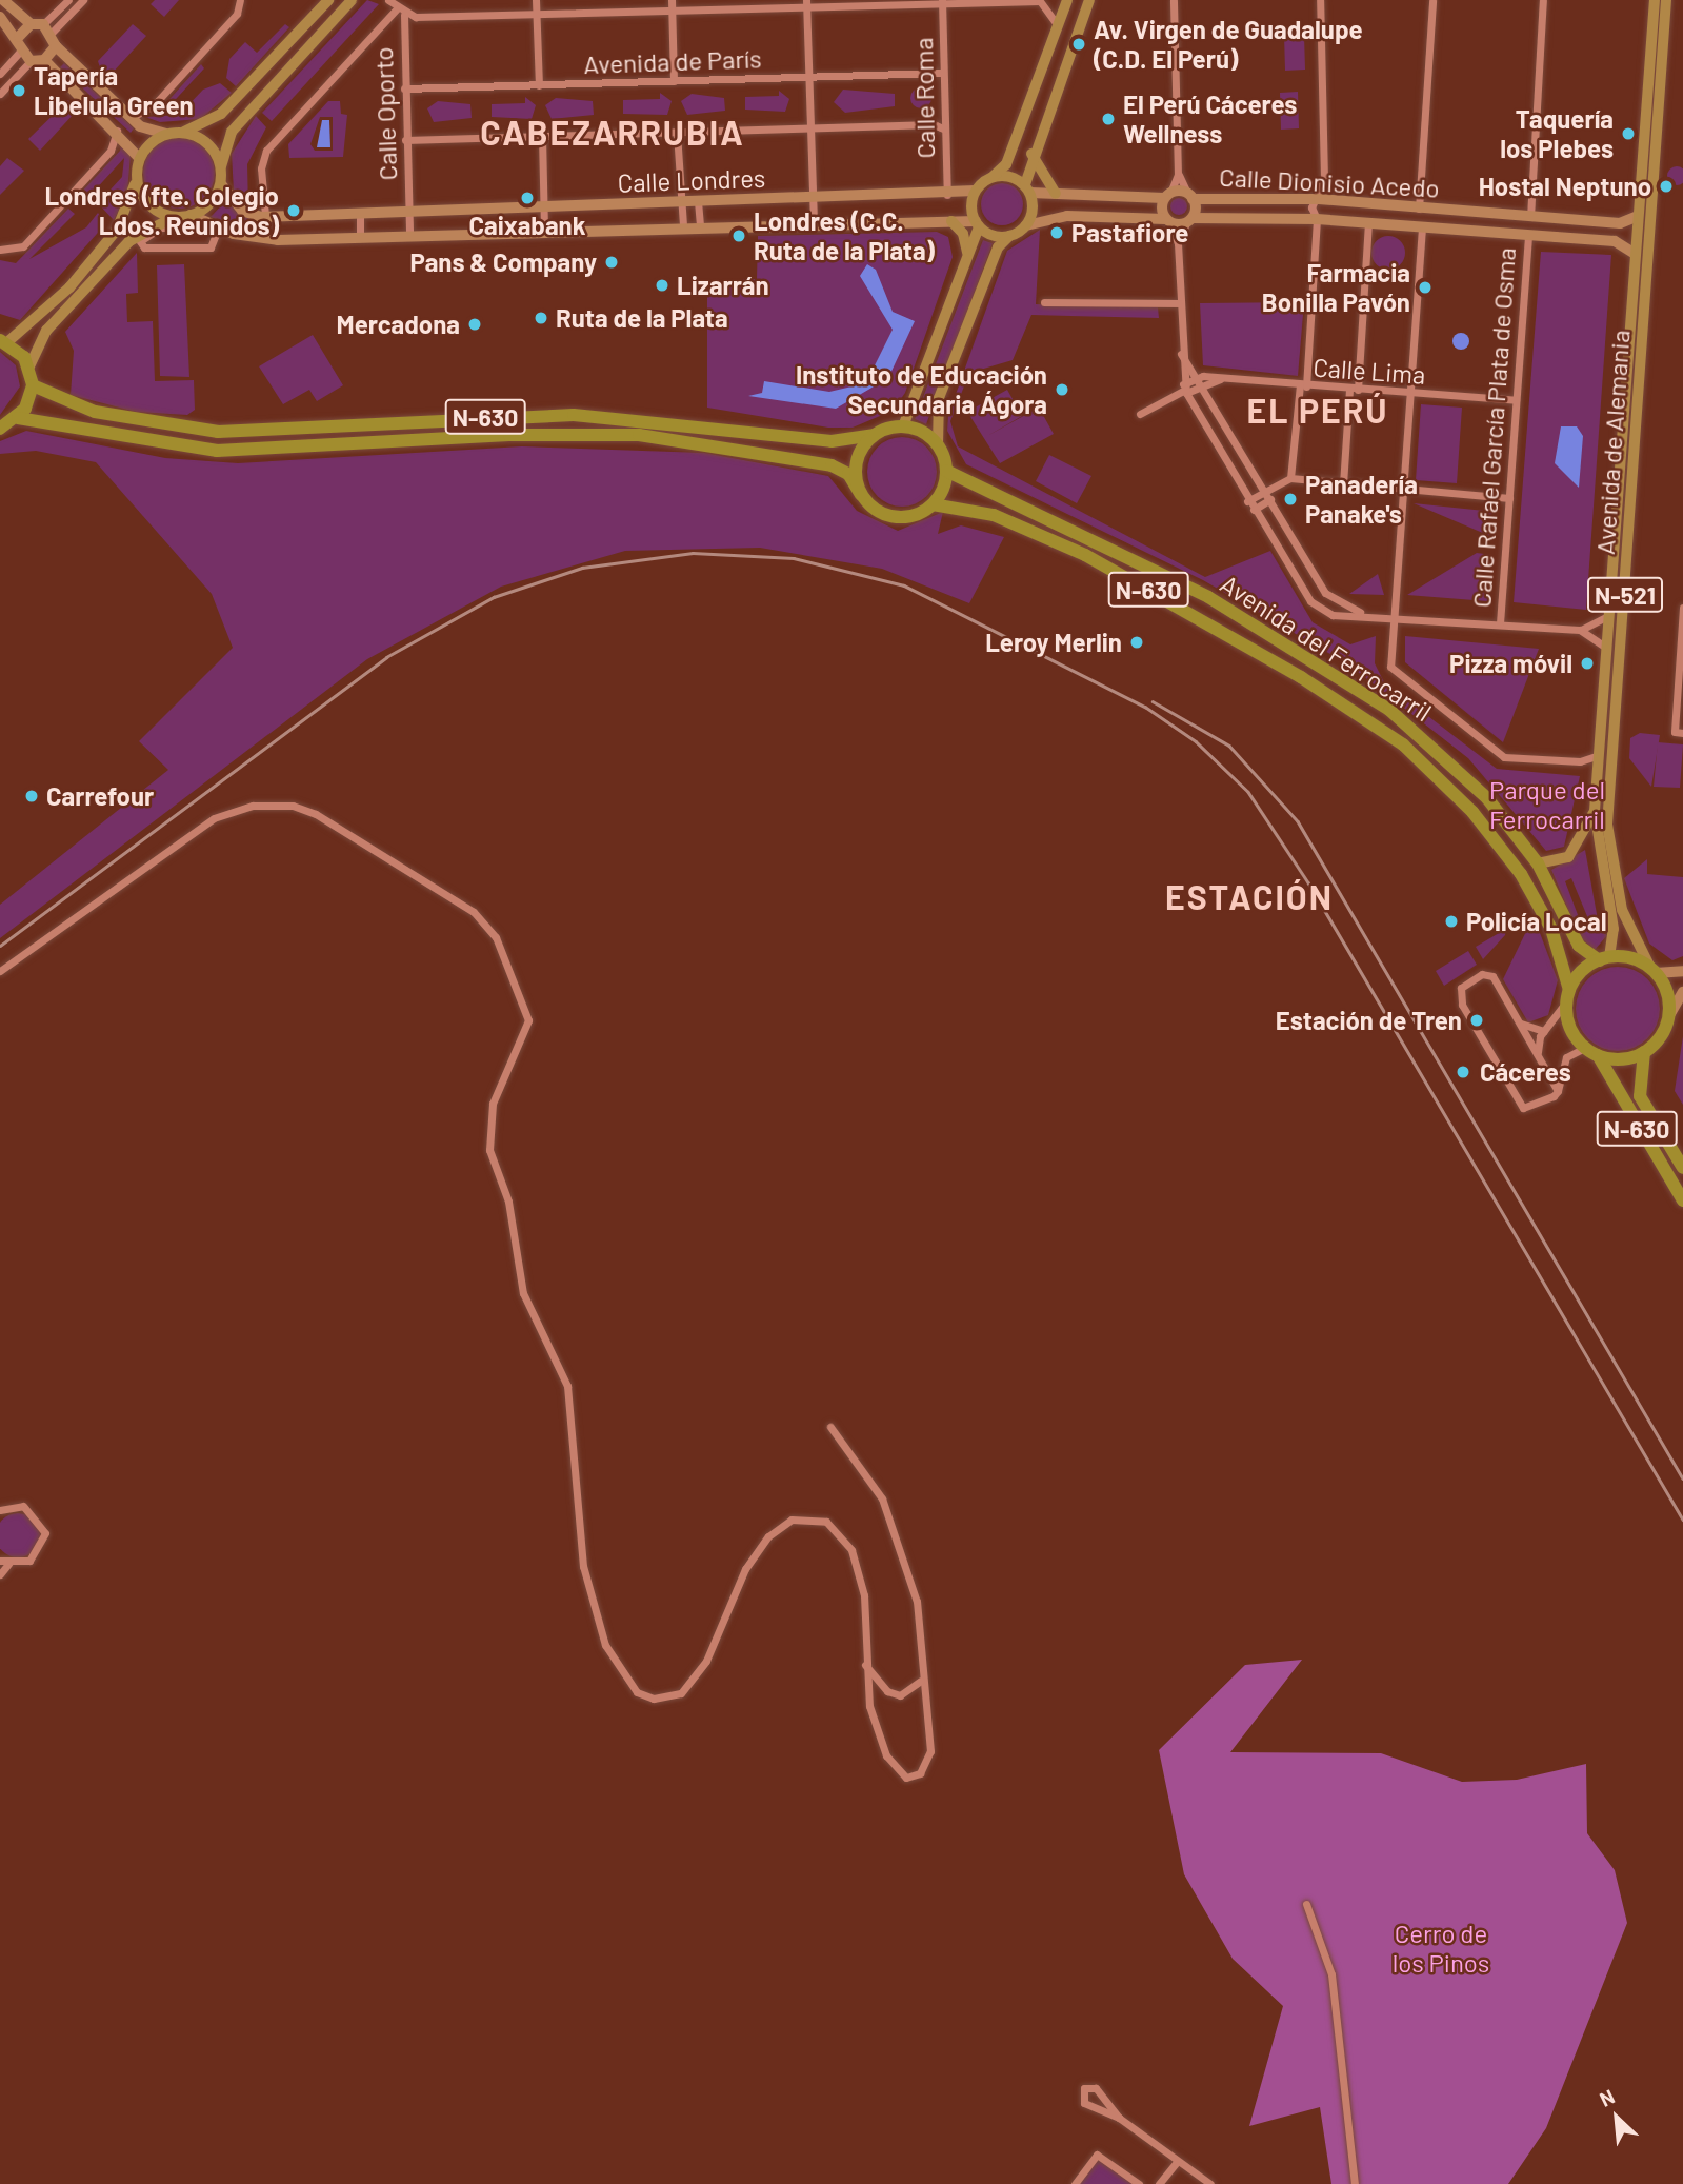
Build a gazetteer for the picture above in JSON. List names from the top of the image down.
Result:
{
  "streets": {
    "highway": ["N-630", "Avenida del Ferrocarril"],
    "main road": [
      "Calle Londres",
      "Calle Dionisio Acedo",
      "Avenida de Alemania",
      "N-521"
    ],
    "street": [
      "Avenida de París",
      "Calle Roma",
      "Calle Oporto",
      "Calle Lima",
      "Calle Rafael García Plata de Osma"
    ]
  },
  "crossings": [
    ["Avenida de París", "Calle Roma"],
    ["Avenida de París", "Calle Oporto"],
    ["Calle Roma", "Calle Londres"],
    ["Calle Oporto", "Calle Londres"],
    ["Calle Dionisio Acedo", "Calle Rafael García Plata de Osma"],
    ["Calle Dionisio Acedo", "Avenida de Alemania"],
    ["Calle Lima", "Calle Rafael García Plata de Osma"],
    ["N-630", "Avenida de Alemania"],
    ["N-630", "Avenida del Ferrocarril"],
    ["Avenida de Alemania", "Avenida del Ferrocarril"]
  ],
  "districts": ["CABEZARRUBIA", "EL PERÚ", "ESTACIÓN"],
  "parks": ["Parque del Ferrocarril", "Cerro de los Pinos"],
  "places": [
    "Av. Virgen de Guadalupe (C.D. El Perú)",
    "Tapería Libelula Green",
    "El Perú Cáceres Wellness",
    "Taquería los Plebes",
    "Hostal Neptuno",
    "Caixabank",
    "Londres (fte. Colegio Ldos. Reunidos)",
    "Pastafiore",
    "Londres (C.C. Ruta de la Plata)",
    "Pans & Company",
    "Lizarrán",
    "Farmacia Bonilla Pavón",
    "Ruta de la Plata",
    "Mercadona",
    "Instituto de Educación Secundaria Ágora",
    "Panadería Panake's",
    "Leroy Merlin",
    "Pizza móvil",
    "Carrefour",
    "Policía Local",
    "Estación de Tren",
    "Cáceres"
  ],
  "north": "top left"
}
